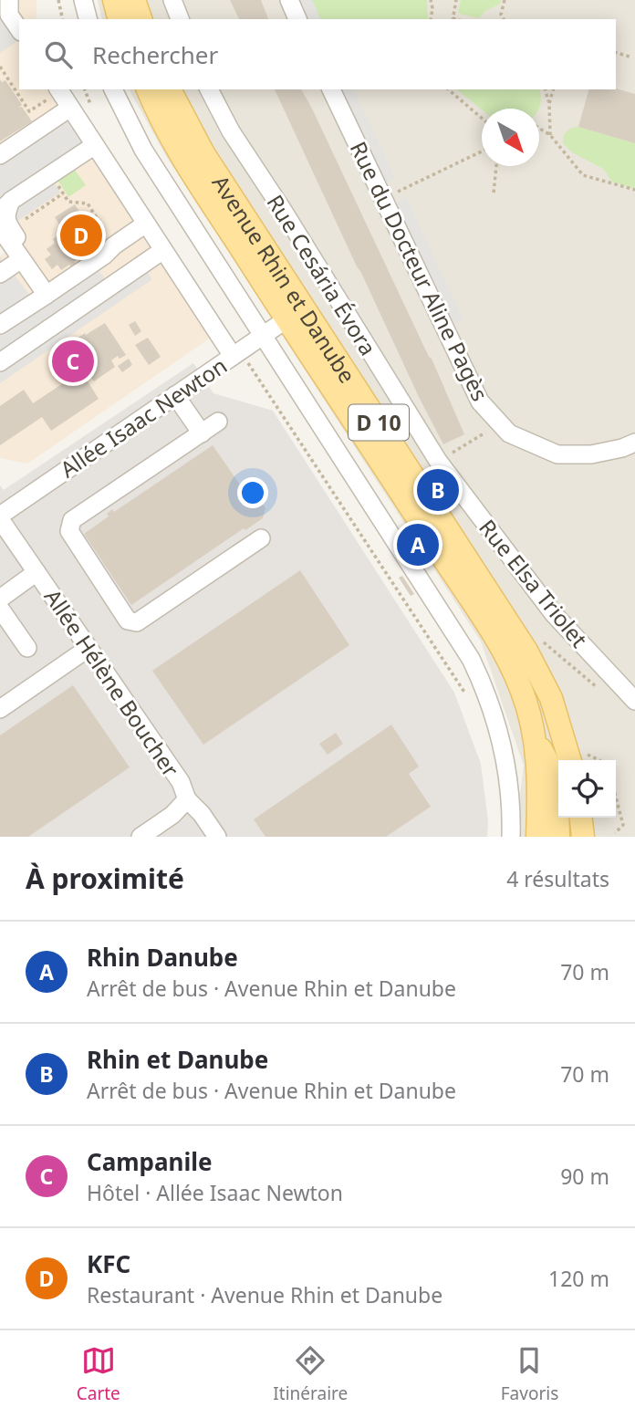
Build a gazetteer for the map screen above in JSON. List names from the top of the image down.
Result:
{
  "streets": {
    "main road": ["Avenue Rhin et Danube", "D 10"],
    "street": [
      "Rue du Docteur Aline Pagès",
      "Rue Cesária Évora",
      "Allée Isaac Newton",
      "Rue Elsa Triolet",
      "Allée Hélène Boucher"
    ]
  },
  "crossings": [
    ["Rue Cesária Évora", "Rue Elsa Triolet"],
    ["Avenue Rhin et Danube", "Allée Isaac Newton"],
    ["Avenue Rhin et Danube", "D 10"],
    ["Allée Isaac Newton", "Allée Hélène Boucher"]
  ],
  "north": "bottom right",
  "page": {
    "search": "Rechercher",
    "pins": [
      "D",
      "C",
      "B",
      "A"
    ],
    "heading": ["À proximité", "4 résultats"],
    "list": [
      {
        "mark": "A",
        "name": "Rhin Danube",
        "note": "Arrêt de bus · Avenue Rhin et Danube",
        "value": "70 m"
      },
      {
        "mark": "B",
        "name": "Rhin et Danube",
        "note": "Arrêt de bus · Avenue Rhin et Danube",
        "value": "70 m"
      },
      {
        "mark": "C",
        "name": "Campanile",
        "note": "Hôtel · Allée Isaac Newton",
        "value": "90 m"
      },
      {
        "mark": "D",
        "name": "KFC",
        "note": "Restaurant · Avenue Rhin et Danube",
        "value": "120 m"
      }
    ],
    "nav": ["Carte", "Itinéraire", "Favoris"]
  }
}
